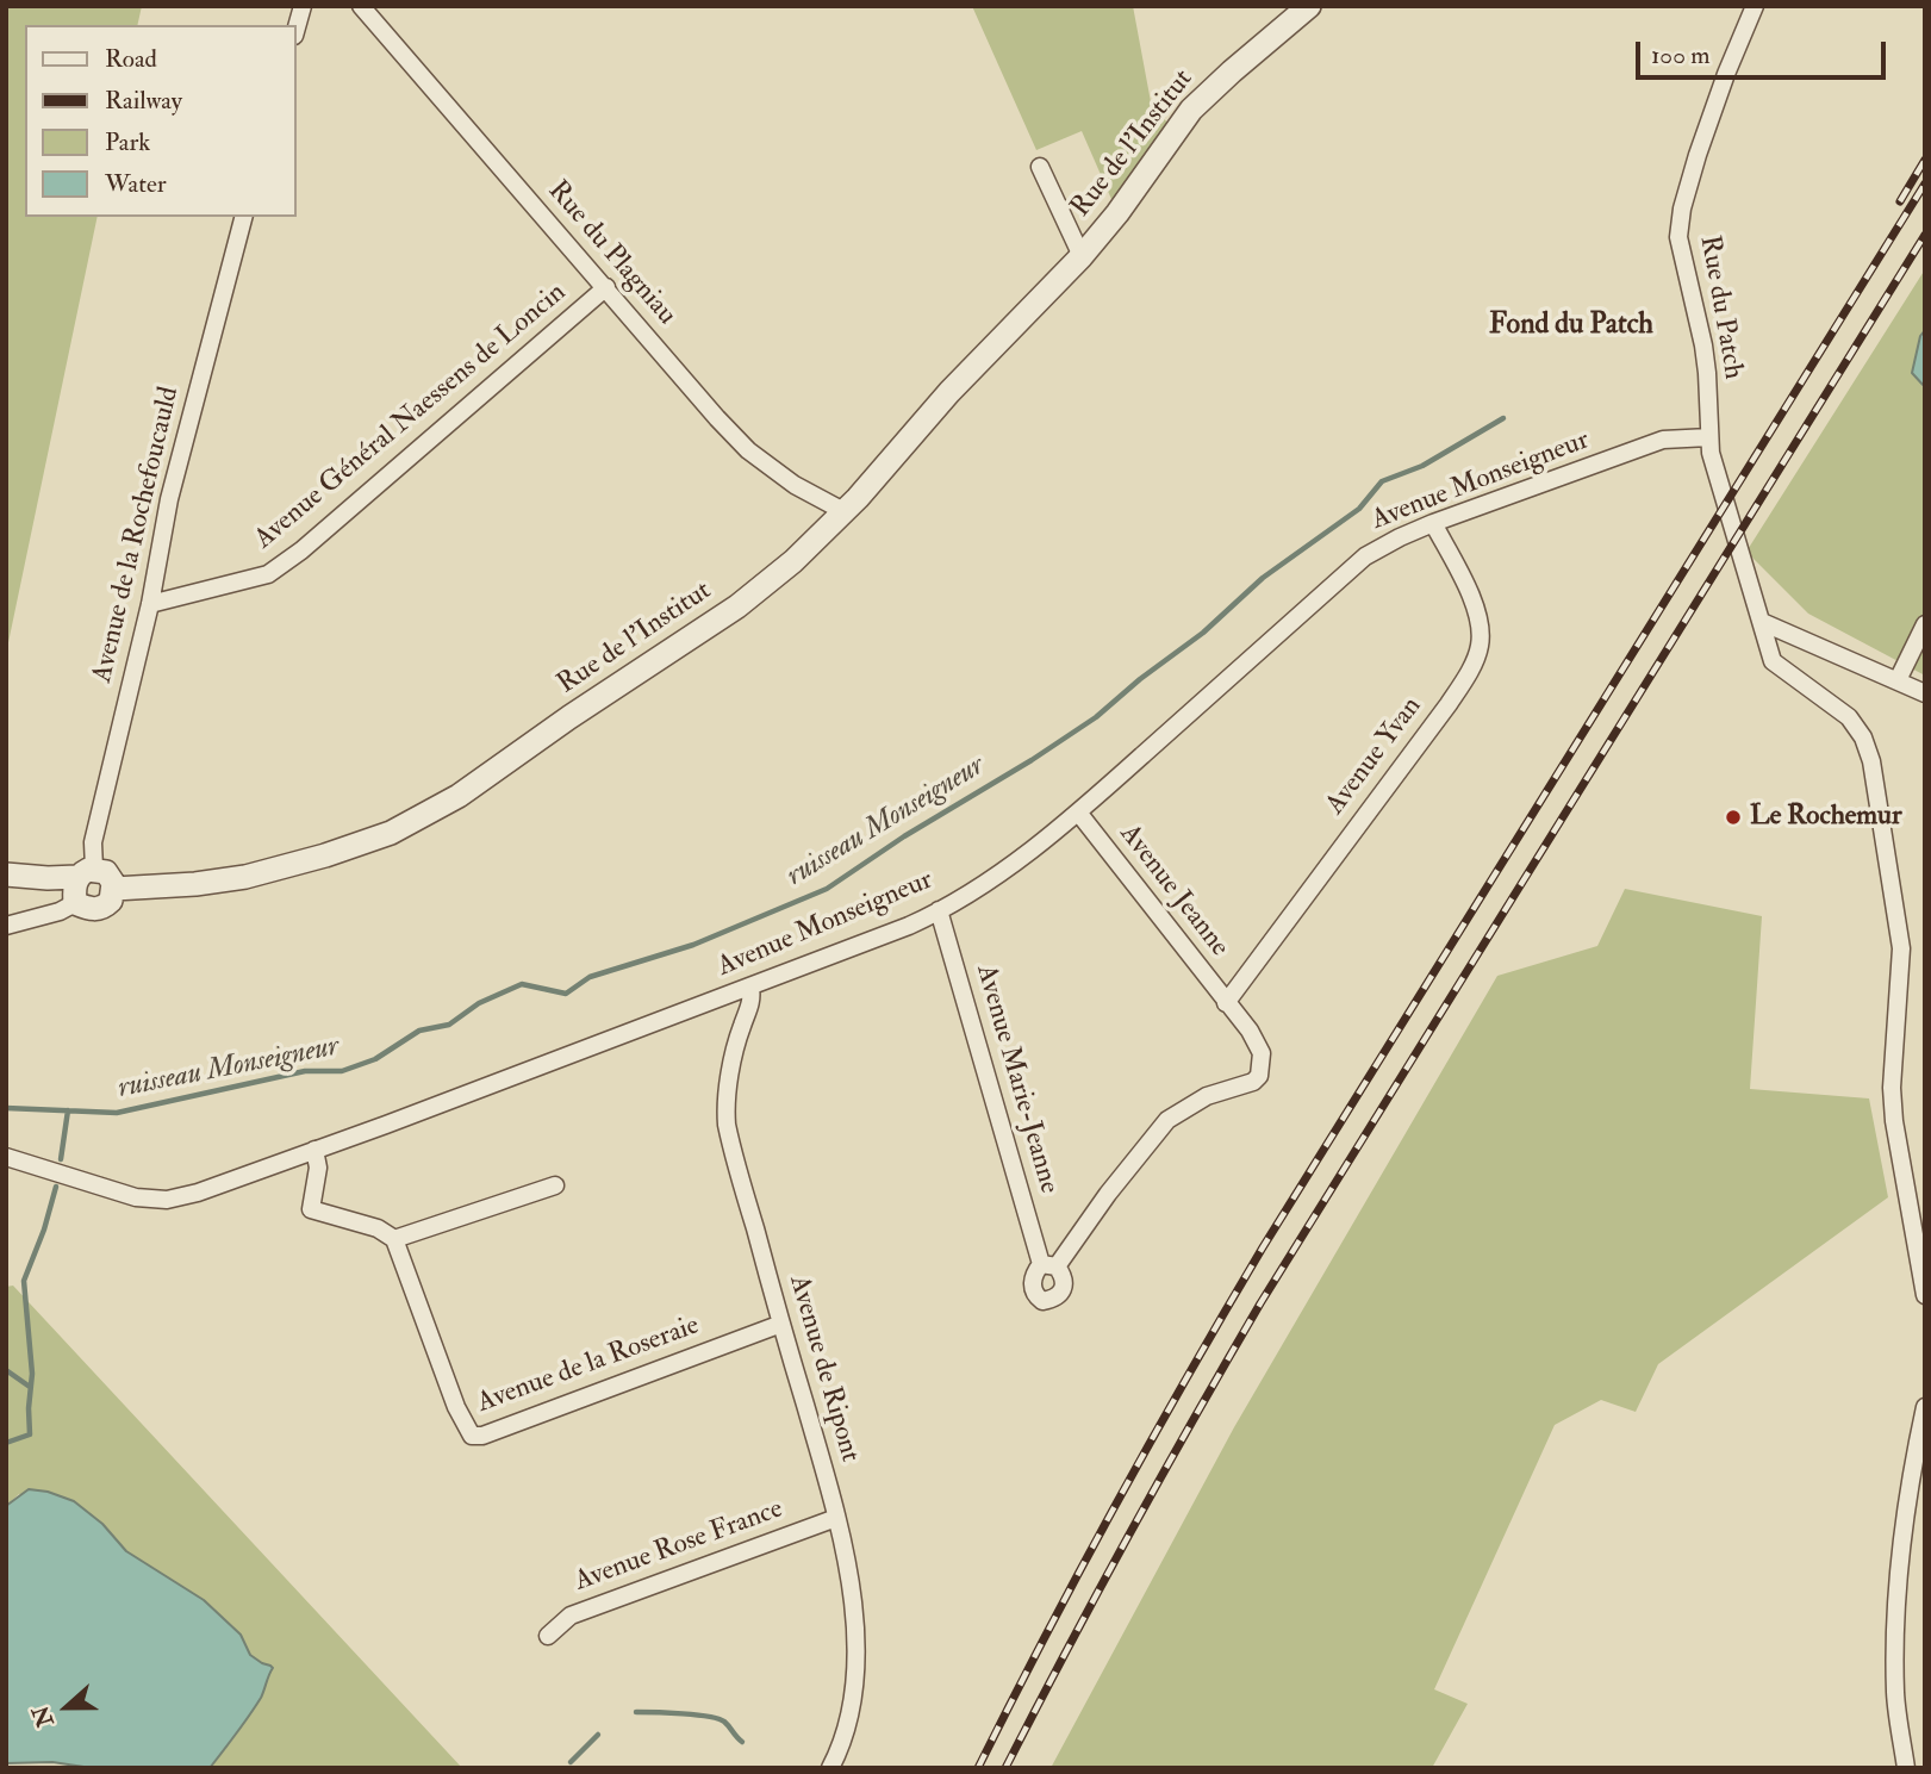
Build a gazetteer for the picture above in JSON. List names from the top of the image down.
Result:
{
  "streets": {
    "street": [
      "Rue de l'Institut",
      "Rue du Plagniau",
      "Rue du Patch",
      "Avenue Général Naessens de Loncin",
      "Avenue Monseigneur",
      "Avenue de la Rochefoucauld",
      "Avenue Yvan",
      "Avenue Jeanne",
      "Avenue Marie-Jeanne",
      "Avenue de la Roseraie",
      "Avenue de Ripont",
      "Avenue Rose France"
    ]
  },
  "crossings": [
    ["Rue de l'Institut", "Rue du Plagniau"],
    ["Rue de l'Institut", "Avenue de la Rochefoucauld"],
    ["Rue du Plagniau", "Avenue Général Naessens de Loncin"],
    ["Rue du Patch", "Avenue Monseigneur"],
    ["Avenue Général Naessens de Loncin", "Avenue de la Rochefoucauld"],
    ["Avenue Monseigneur", "Avenue Yvan"],
    ["Avenue Monseigneur", "Avenue Jeanne"],
    ["Avenue Monseigneur", "Avenue Marie-Jeanne"],
    ["Avenue Monseigneur", "Avenue de Ripont"],
    ["Avenue Yvan", "Avenue Jeanne"],
    ["Avenue Jeanne", "Avenue Marie-Jeanne"],
    ["Avenue de la Roseraie", "Avenue de Ripont"],
    ["Avenue de Ripont", "Avenue Rose France"]
  ],
  "districts": ["Fond du Patch"],
  "water": ["ruisseau Monseigneur"],
  "places": ["Le Rochemur"],
  "legend": [
    "Road",
    "Railway",
    "Park",
    "Water"
  ],
  "scale_bar": "100 m",
  "north": "left"
}
